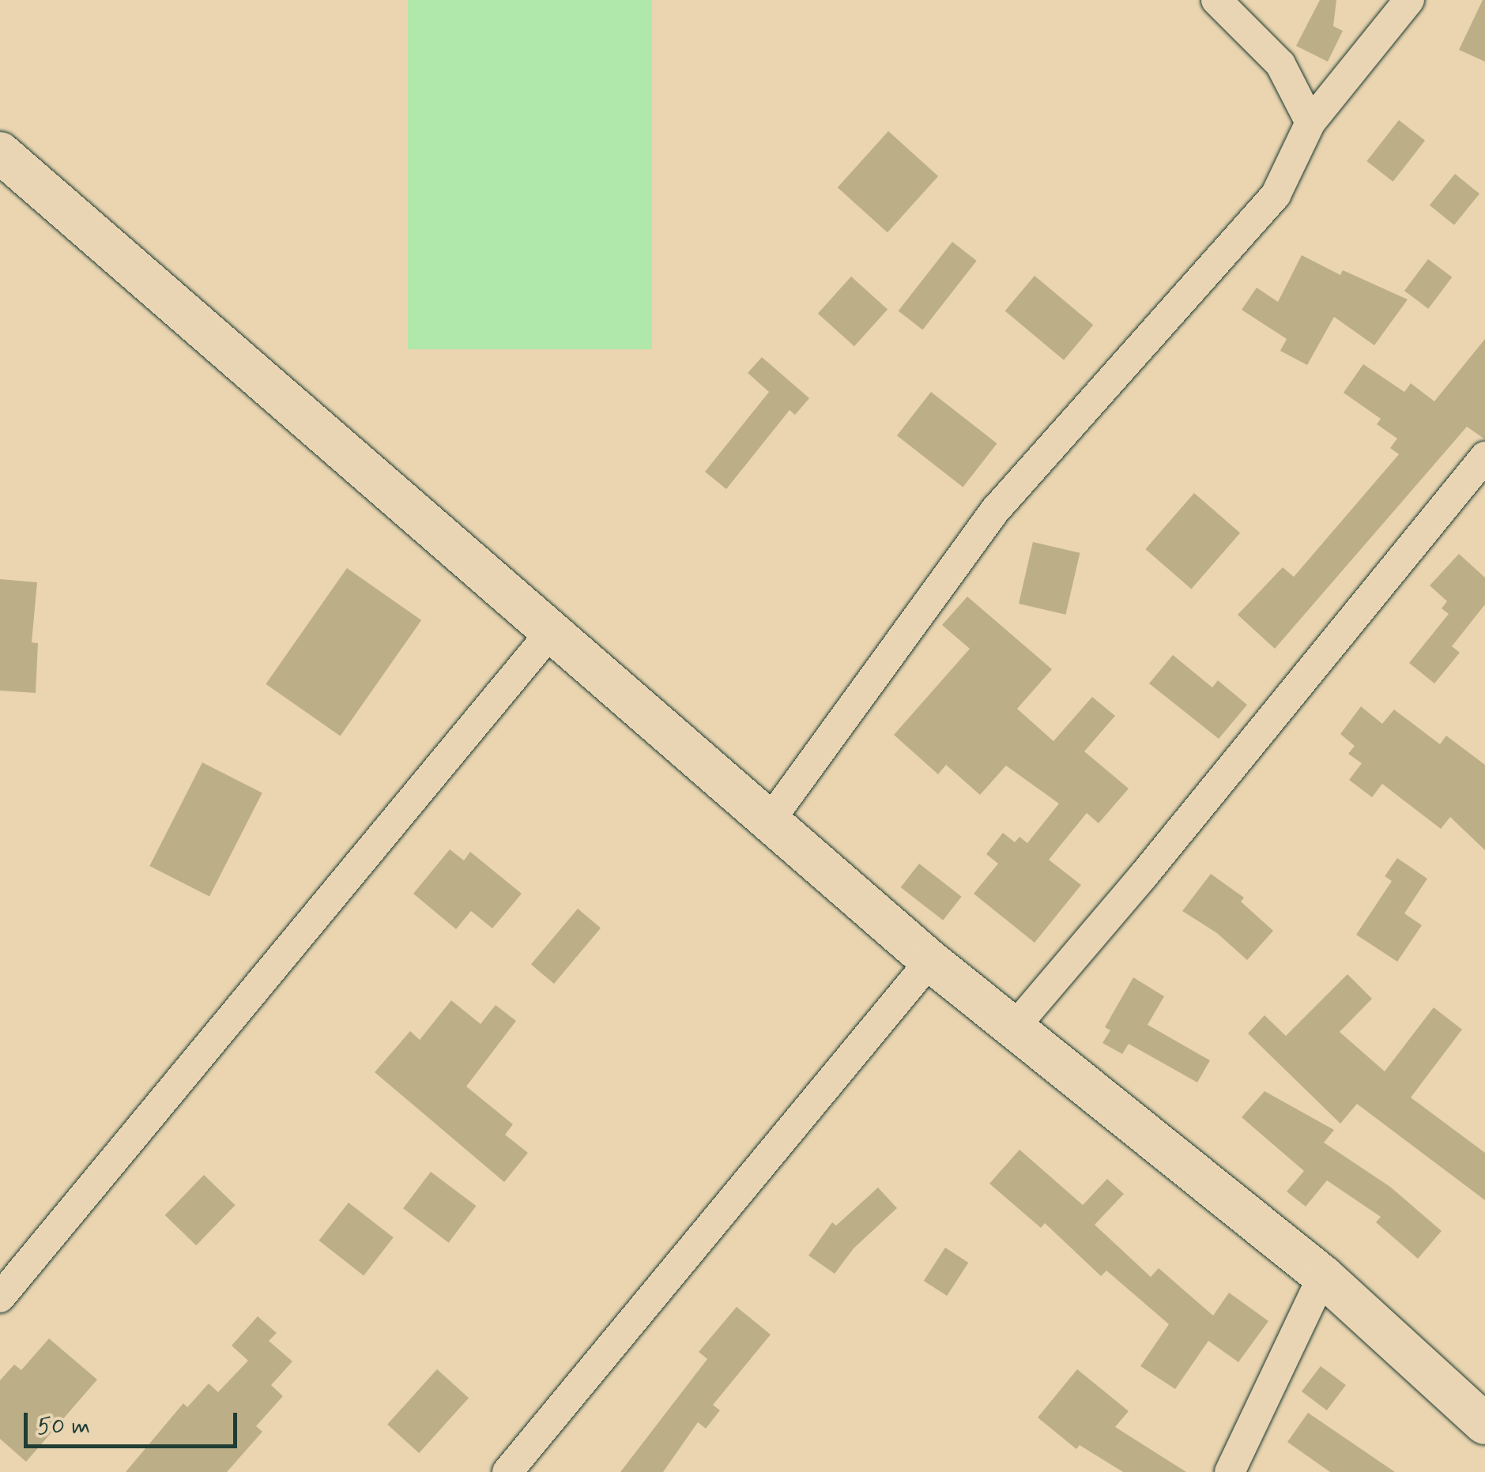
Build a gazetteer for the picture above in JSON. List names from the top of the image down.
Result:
{
  "scale_bar": "50 m"
}
